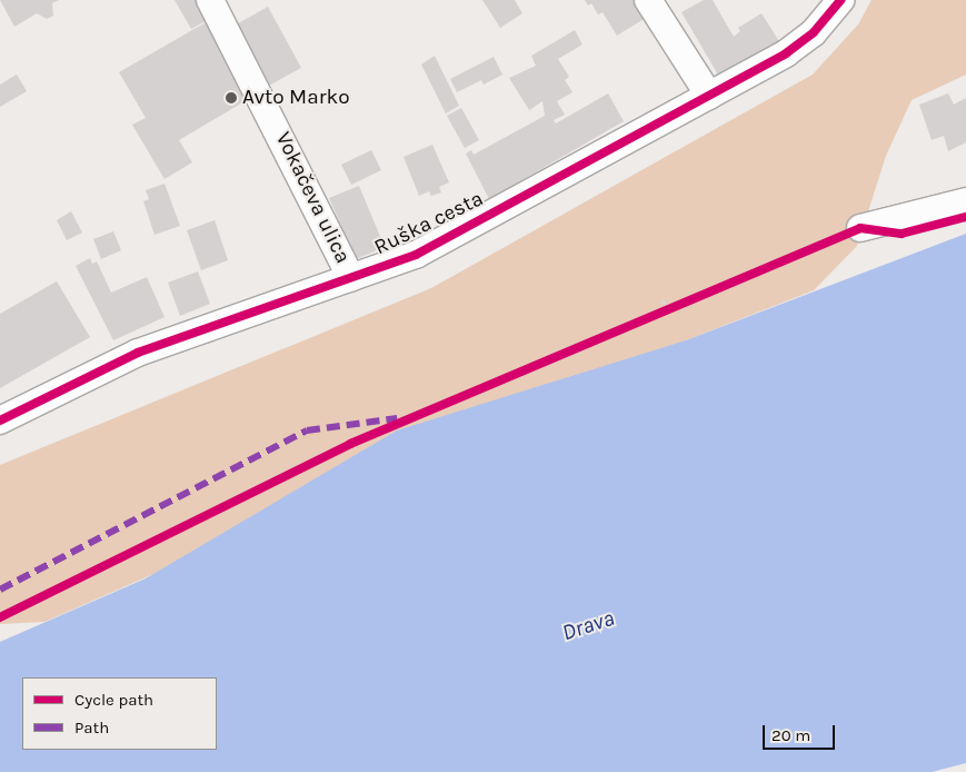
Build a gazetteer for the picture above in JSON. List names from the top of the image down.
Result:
{
  "streets": {
    "street": ["Vokačeva ulica", "Ruška cesta"]
  },
  "crossings": [
    ["Vokačeva ulica", "Ruška cesta"]
  ],
  "water": ["Drava"],
  "places": ["Avto Marko"],
  "legend": ["Cycle path", "Path"],
  "scale_bar": "20 m"
}
